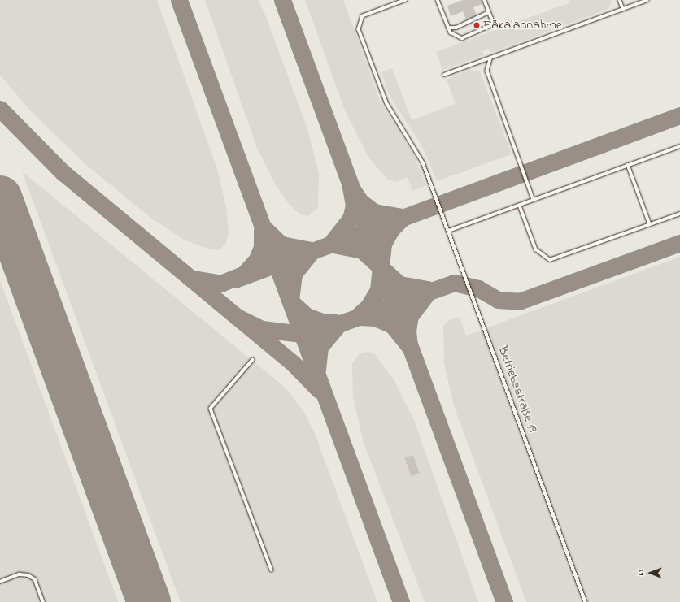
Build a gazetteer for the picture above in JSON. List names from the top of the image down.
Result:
{
  "streets": {
    "lane": ["Betriebsstraße 19"]
  },
  "places": ["Fäkalannahme"],
  "north": "left"
}
